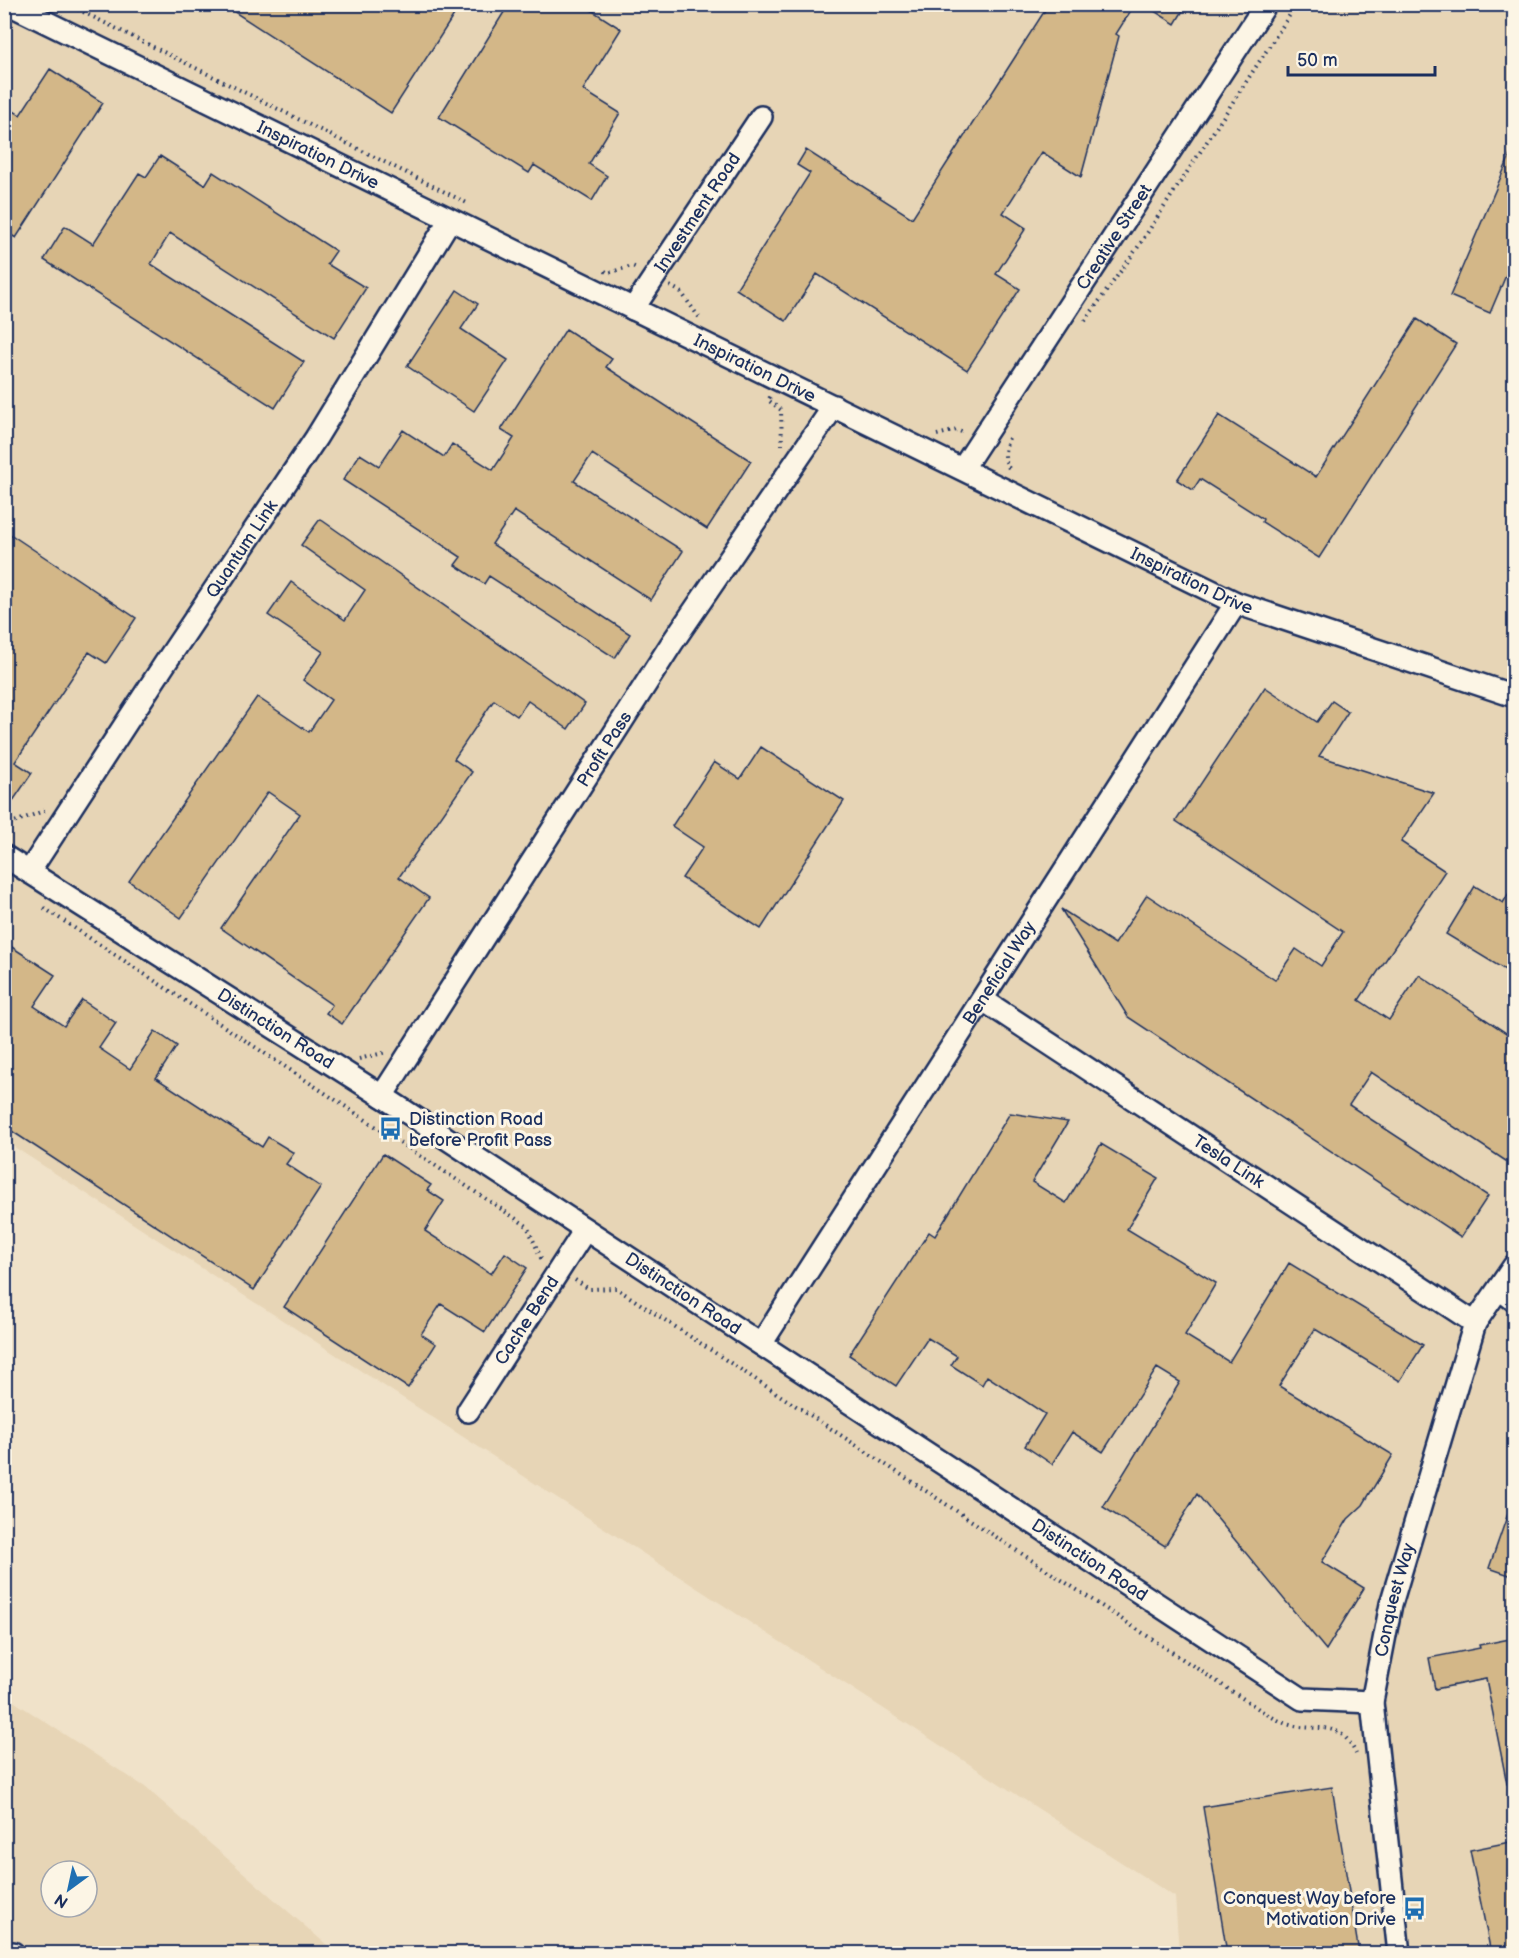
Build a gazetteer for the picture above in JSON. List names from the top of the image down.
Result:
{
  "streets": {
    "street": [
      "Inspiration Drive",
      "Investment Road",
      "Creative Street",
      "Quantum Link",
      "Profit Pass",
      "Beneficial Way",
      "Distinction Road",
      "Tesla Link",
      "Cache Bend",
      "Conquest Way"
    ]
  },
  "crossings": [
    ["Inspiration Drive", "Investment Road"],
    ["Inspiration Drive", "Creative Street"],
    ["Inspiration Drive", "Quantum Link"],
    ["Inspiration Drive", "Profit Pass"],
    ["Inspiration Drive", "Beneficial Way"],
    ["Quantum Link", "Distinction Road"],
    ["Profit Pass", "Distinction Road"],
    ["Beneficial Way", "Distinction Road"],
    ["Beneficial Way", "Tesla Link"],
    ["Distinction Road", "Cache Bend"],
    ["Distinction Road", "Conquest Way"],
    ["Tesla Link", "Conquest Way"]
  ],
  "places": {
    "bus stop": ["Distinction Road before Profit Pass", "Conquest Way before Motivation Drive"]
  },
  "scale_bar": "50 m",
  "north": "bottom left"
}
